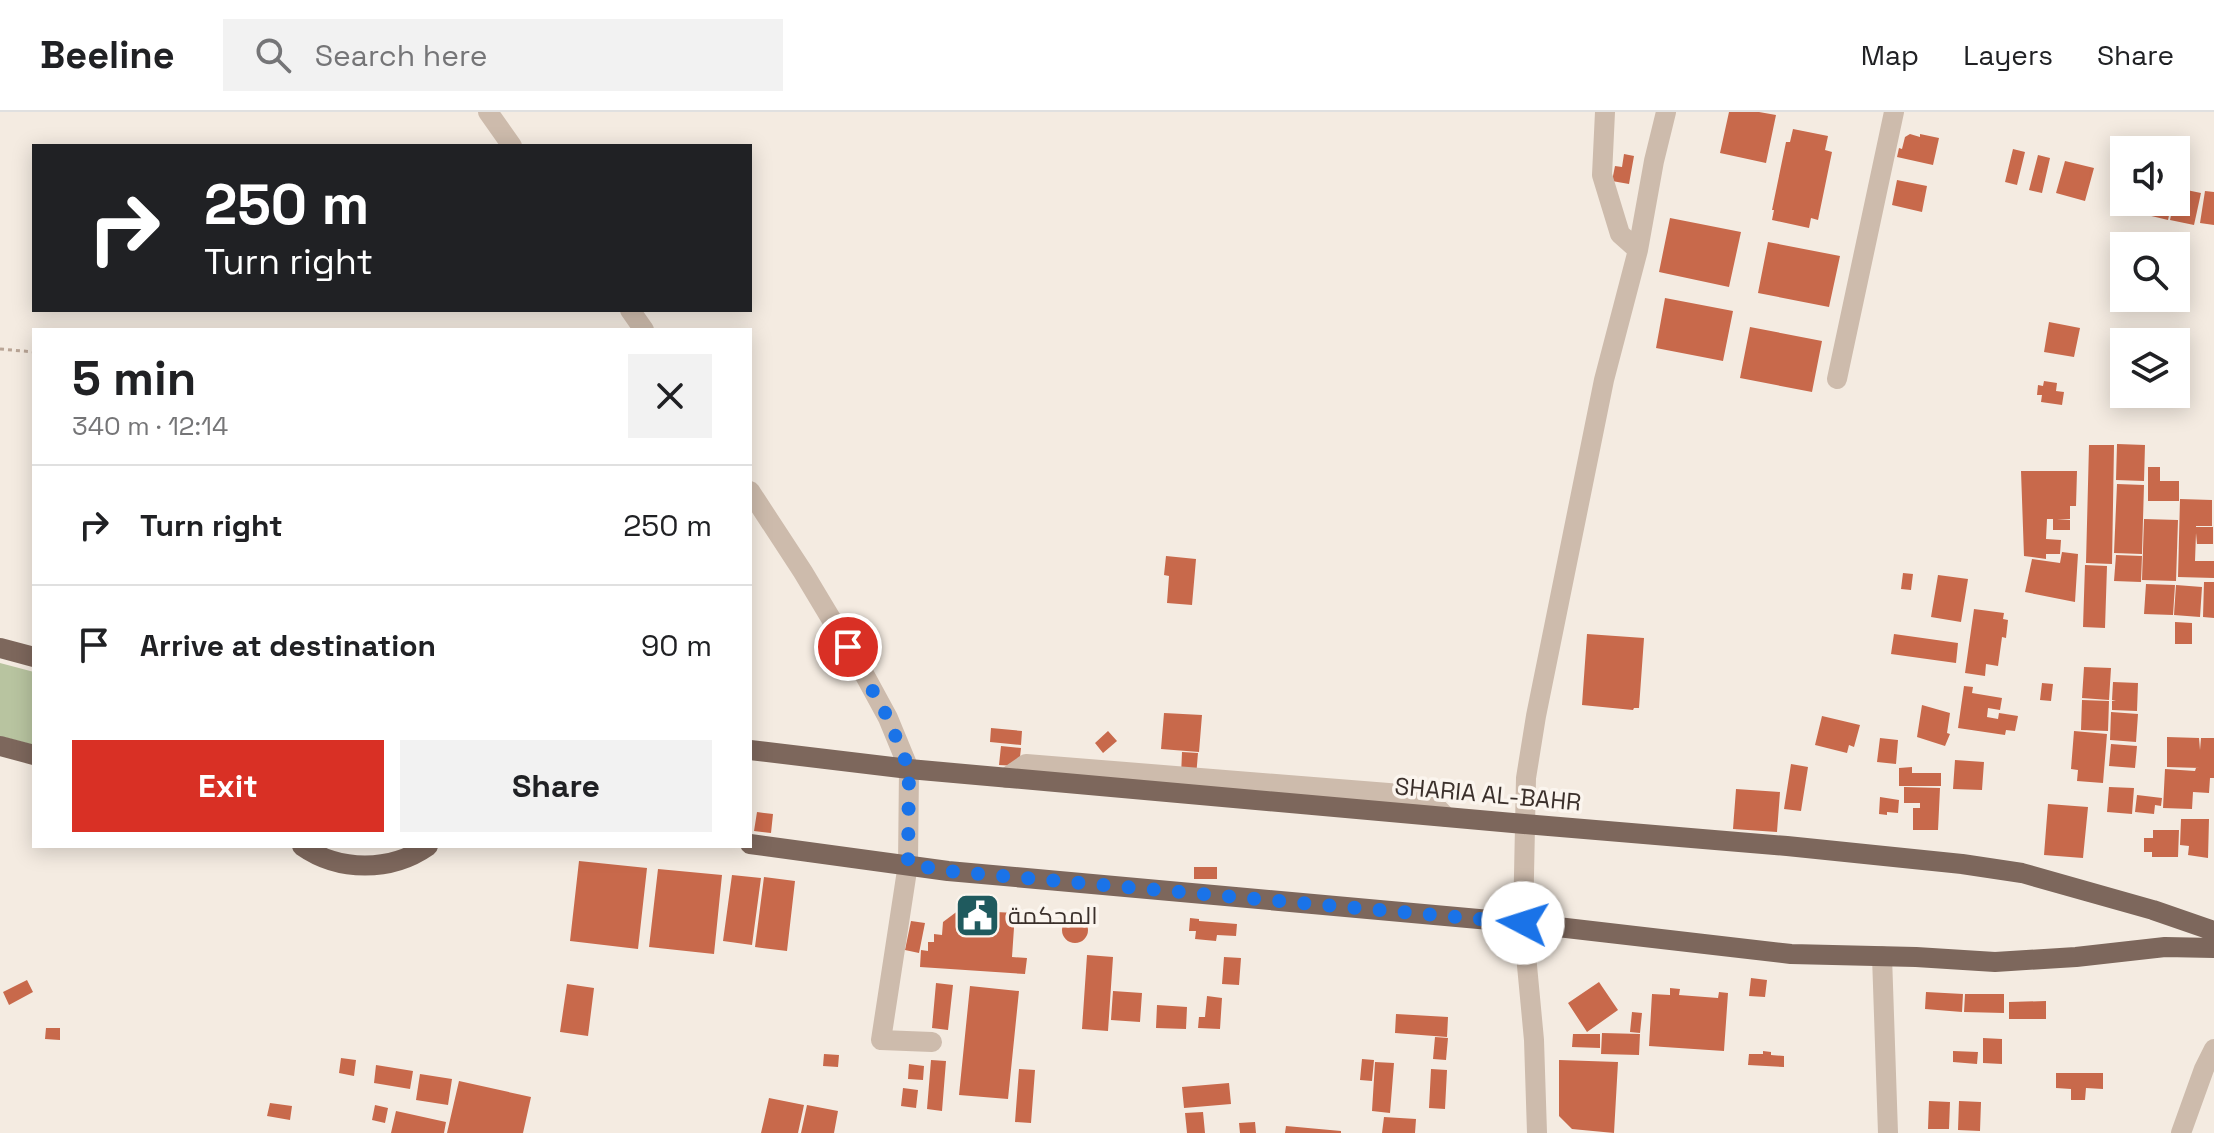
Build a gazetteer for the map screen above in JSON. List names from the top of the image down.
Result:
{
  "streets": {
    "main road": ["SHARIA AL-BAHR"]
  },
  "places": {
    "public building": ["المحكمة"]
  },
  "page": {
    "header": "Beeline",
    "search": "Search here",
    "nav": ["Map", "Layers", "Share"],
    "turn": ["250 m", "Turn right"],
    "heading": ["5 min", "340 m · 12:14"],
    "list": [
      {
        "name": "Turn right",
        "value": "250 m"
      },
      {
        "name": "Arrive at destination",
        "value": "90 m"
      }
    ],
    "buttons": ["Exit", "Share"]
  }
}
